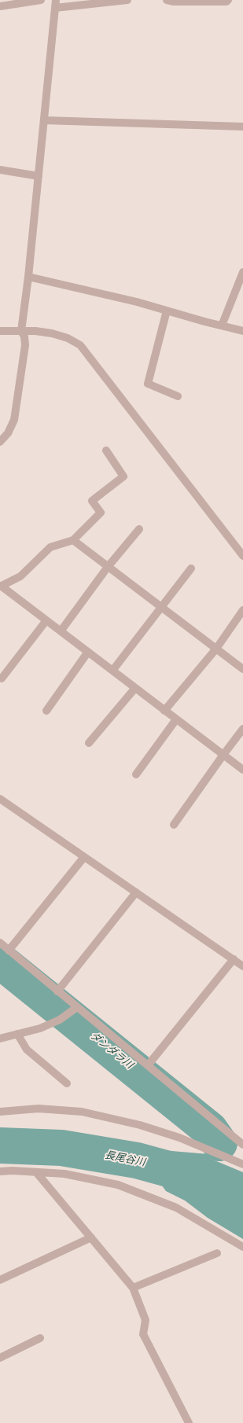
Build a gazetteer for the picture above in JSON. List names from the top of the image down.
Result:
{
  "water": ["ダンダラ川", "長尾谷川"]
}
